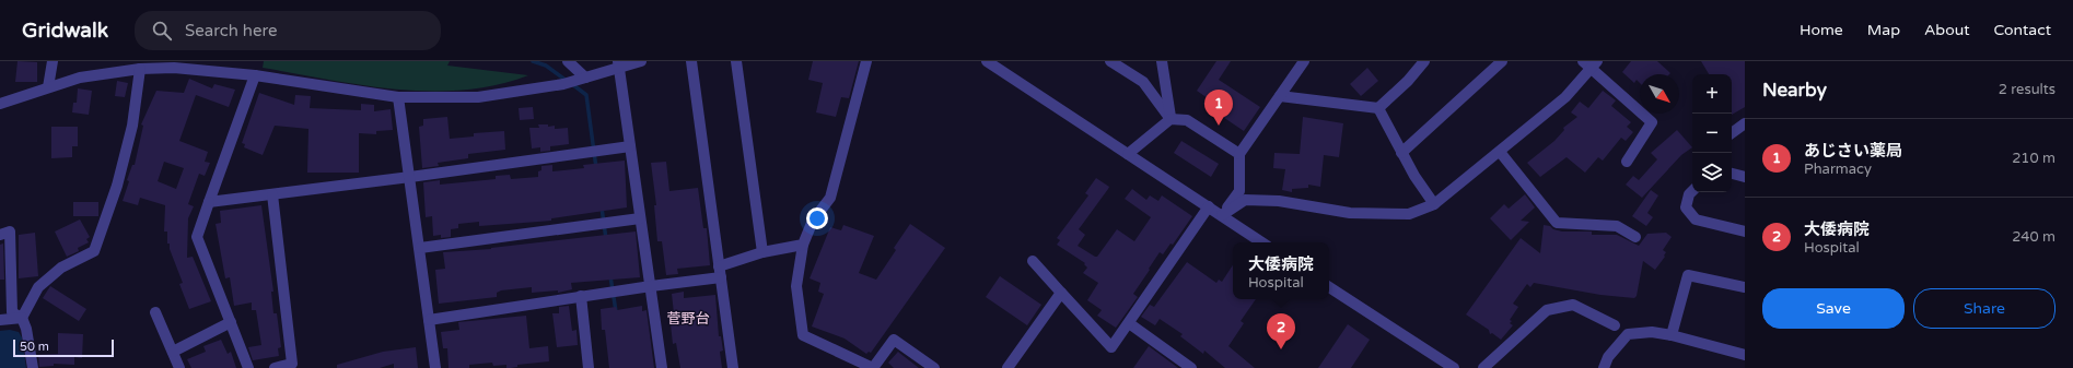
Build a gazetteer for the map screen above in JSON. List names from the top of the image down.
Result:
{
  "districts": ["菅野台"],
  "scale_bar": "50 m",
  "north": "bottom right",
  "page": {
    "header": "Gridwalk",
    "search": "Search here",
    "nav": [
      "Home",
      "Map",
      "About",
      "Contact"
    ],
    "heading": ["Nearby", "2 results"],
    "map_buttons": ["+", "−"],
    "pins": ["1", "2"],
    "list": [
      {
        "mark": "1",
        "name": "あじさい薬局",
        "note": "Pharmacy",
        "value": "210 m"
      },
      {
        "mark": "2",
        "name": "大倭病院",
        "note": "Hospital",
        "value": "240 m"
      }
    ],
    "popup": ["大倭病院", "Hospital"],
    "buttons": ["Save", "Share"],
    "scale": "50 m"
  }
}
